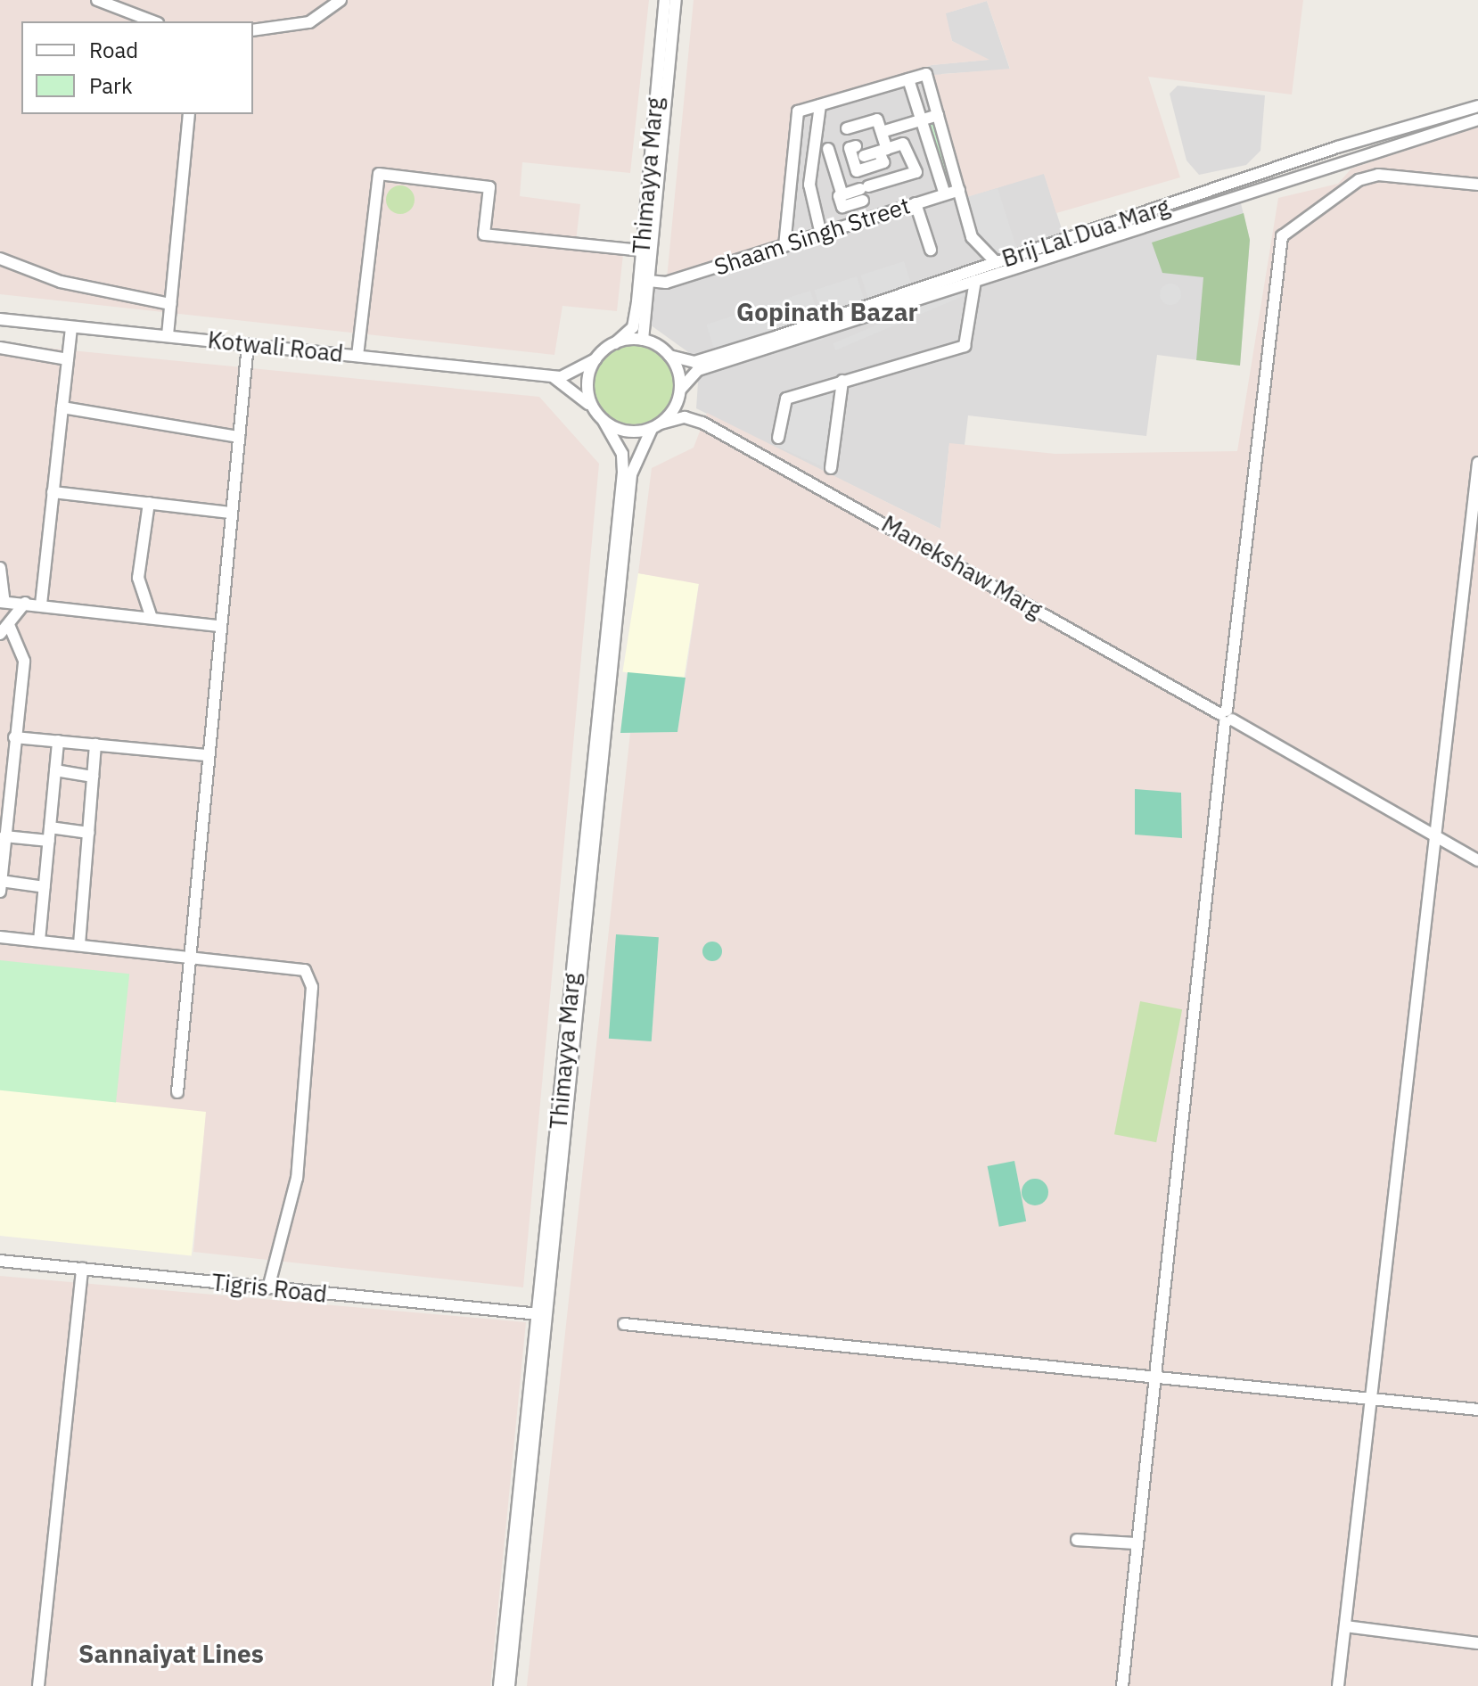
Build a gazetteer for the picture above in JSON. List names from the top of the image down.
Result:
{
  "streets": {
    "street": [
      "Thimayya Marg",
      "Brij Lal Dua Marg",
      "Shaam Singh Street",
      "Kotwali Road",
      "Manekshaw Marg",
      "Tigris Road"
    ]
  },
  "crossings": [
    ["Thimayya Marg", "Shaam Singh Street"],
    ["Thimayya Marg", "Manekshaw Marg"],
    ["Thimayya Marg", "Tigris Road"]
  ],
  "districts": ["Gopinath Bazar", "Sannaiyat Lines"],
  "legend": ["Road", "Park"]
}
